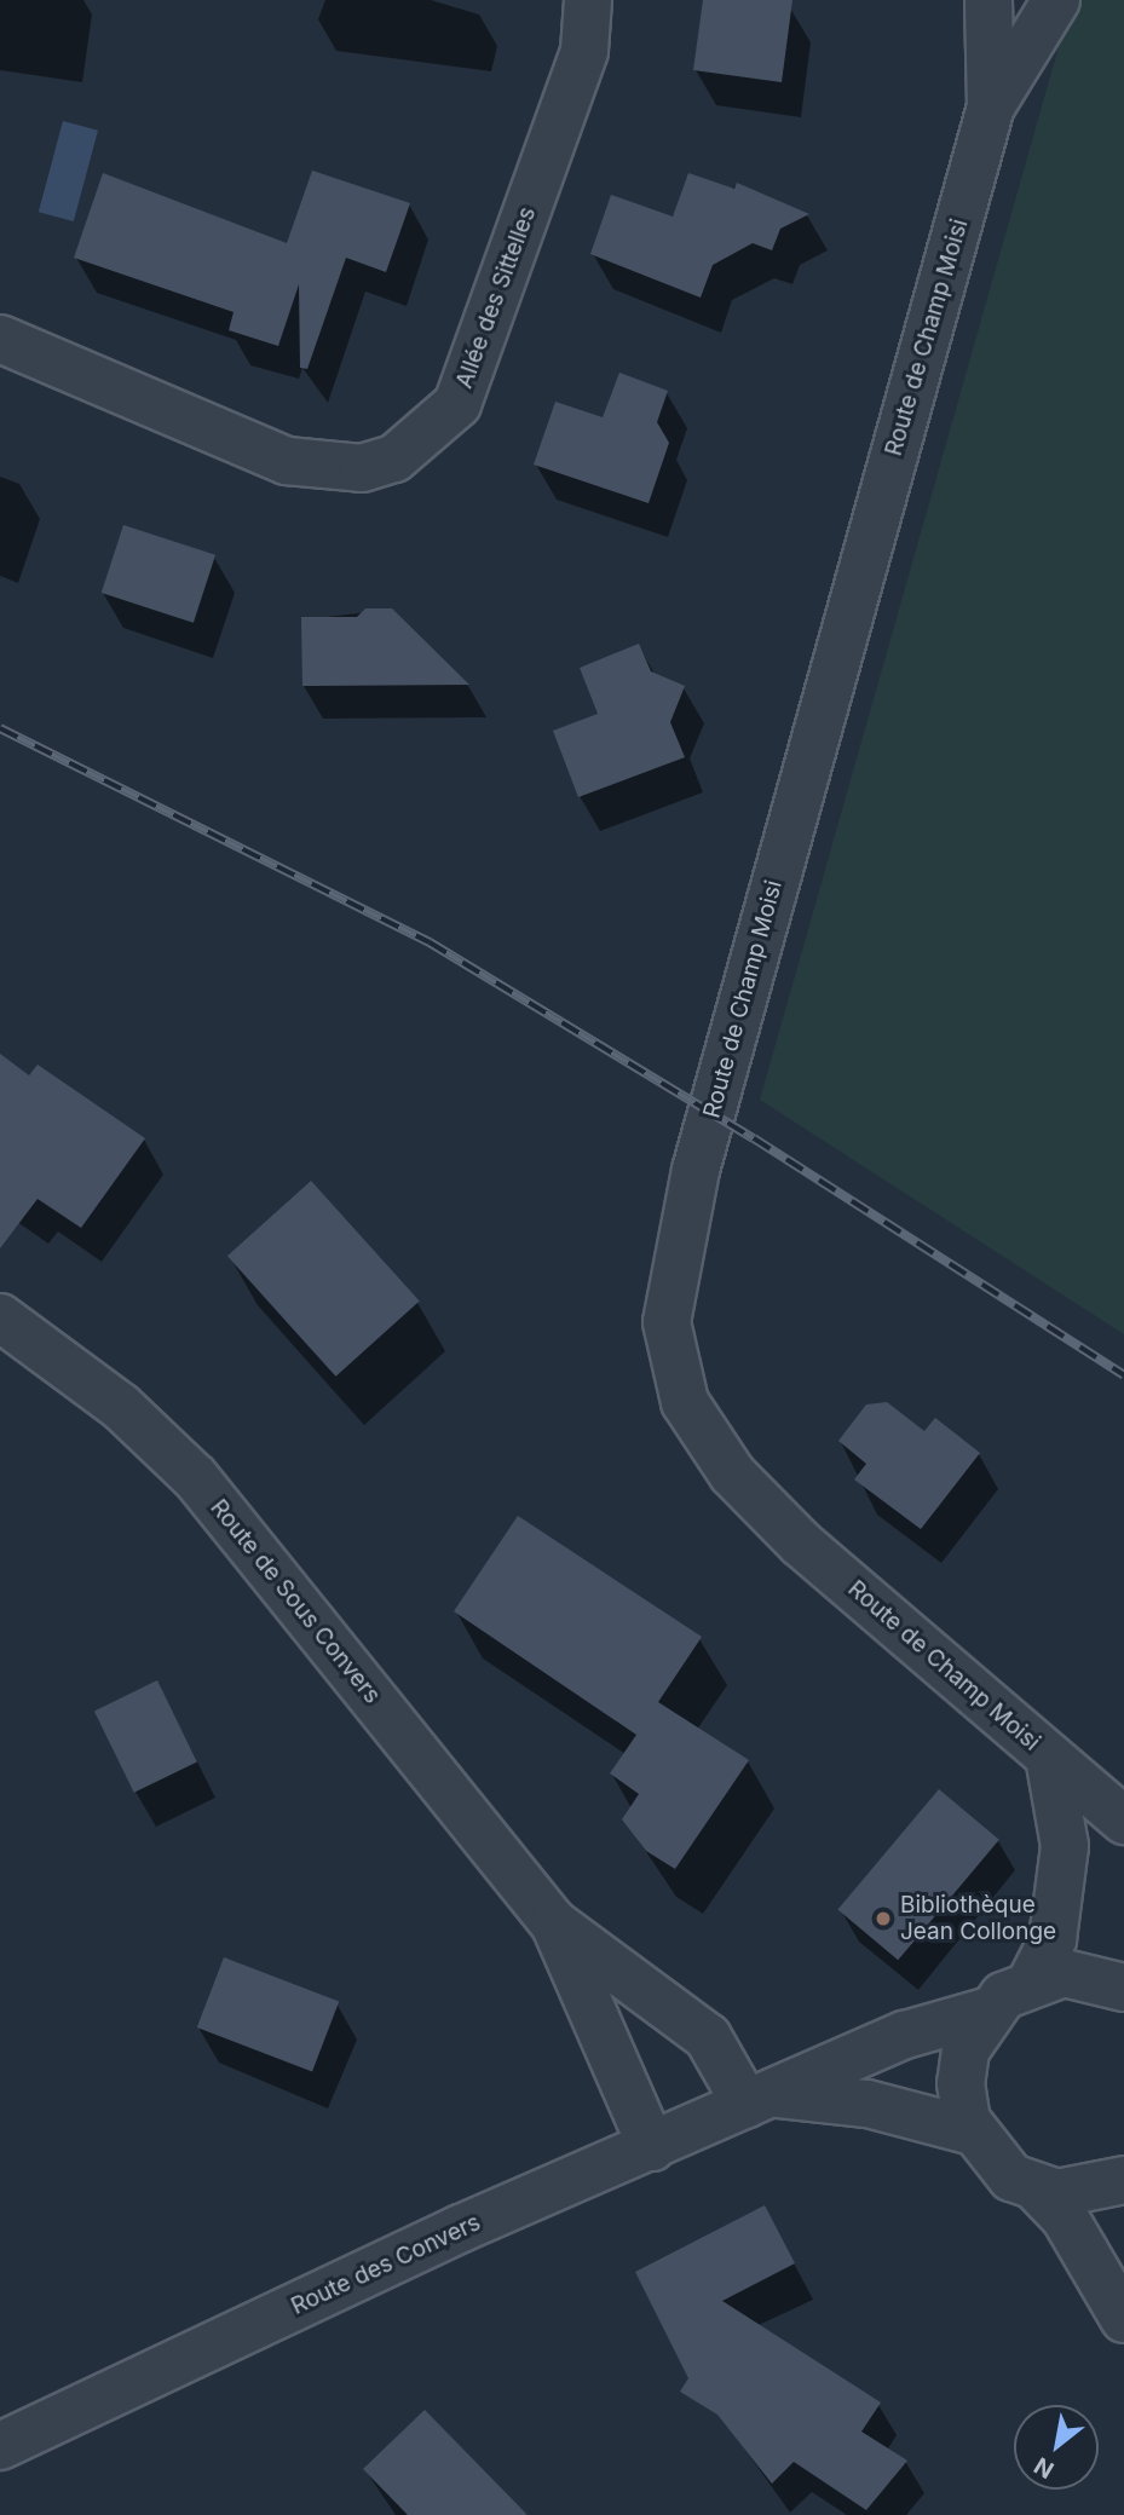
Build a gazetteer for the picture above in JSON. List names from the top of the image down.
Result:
{
  "streets": {
    "street": [
      "Allée des Sittelles",
      "Route de Champ Moisi",
      "Route de Sous Convers",
      "Route des Convers"
    ]
  },
  "crossings": [
    ["Route de Sous Convers", "Route des Convers"]
  ],
  "places": ["Bibliothèque Jean Collonge"],
  "north": "bottom left"
}
